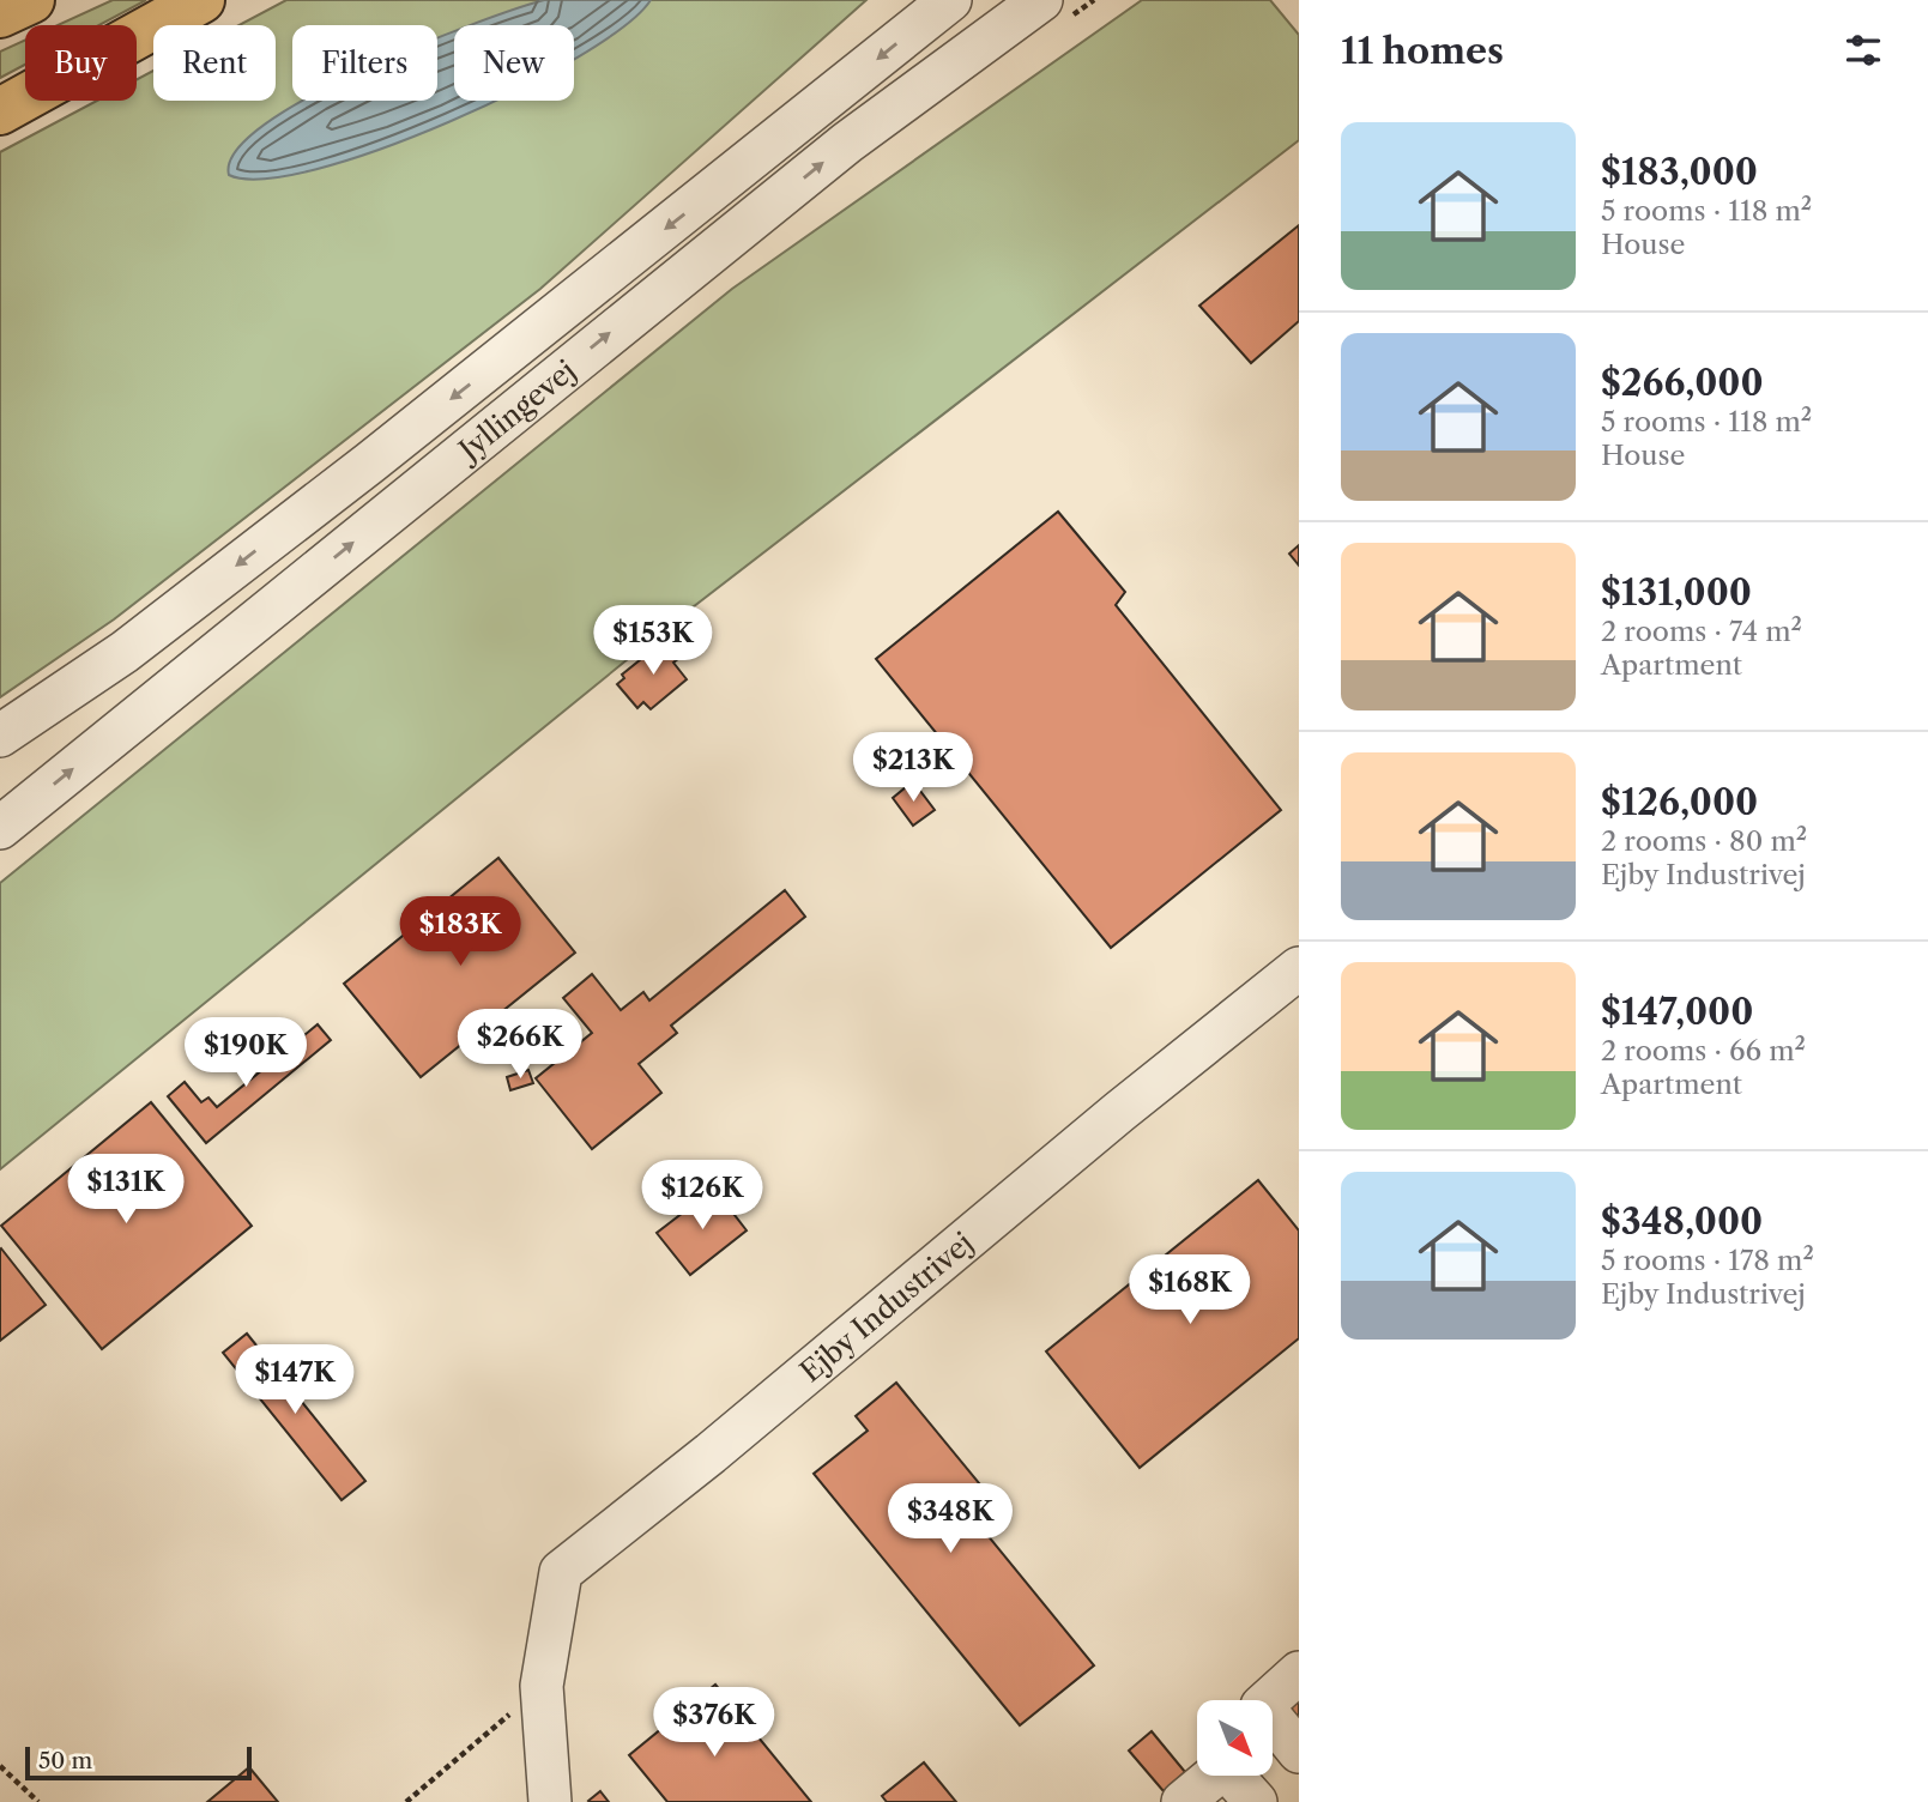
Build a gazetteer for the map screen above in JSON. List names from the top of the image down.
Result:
{
  "streets": {
    "street": ["Jyllingevej", "Ejby Industrivej"]
  },
  "scale_bar": "50 m",
  "north": "bottom right",
  "page": {
    "heading": "11 homes",
    "chip": [
      "Buy",
      "Rent",
      "Filters",
      "New"
    ],
    "list": [
      {
        "name": "$183,000",
        "note": "5 rooms · 118 m² · House"
      },
      {
        "name": "$266,000",
        "note": "5 rooms · 118 m² · House"
      },
      {
        "name": "$131,000",
        "note": "2 rooms · 74 m² · Apartment"
      },
      {
        "name": "$126,000",
        "note": "2 rooms · 80 m² · Ejby Industrivej"
      },
      {
        "name": "$147,000",
        "note": "2 rooms · 66 m² · Apartment"
      },
      {
        "name": "$348,000",
        "note": "5 rooms · 178 m² · Ejby Industrivej"
      }
    ],
    "price": [
      "$153K",
      "$213K",
      "$183K",
      "$266K",
      "$190K",
      "$131K",
      "$126K",
      "$168K",
      "$147K",
      "$348K",
      "$376K"
    ],
    "scale": "50 m"
  }
}
